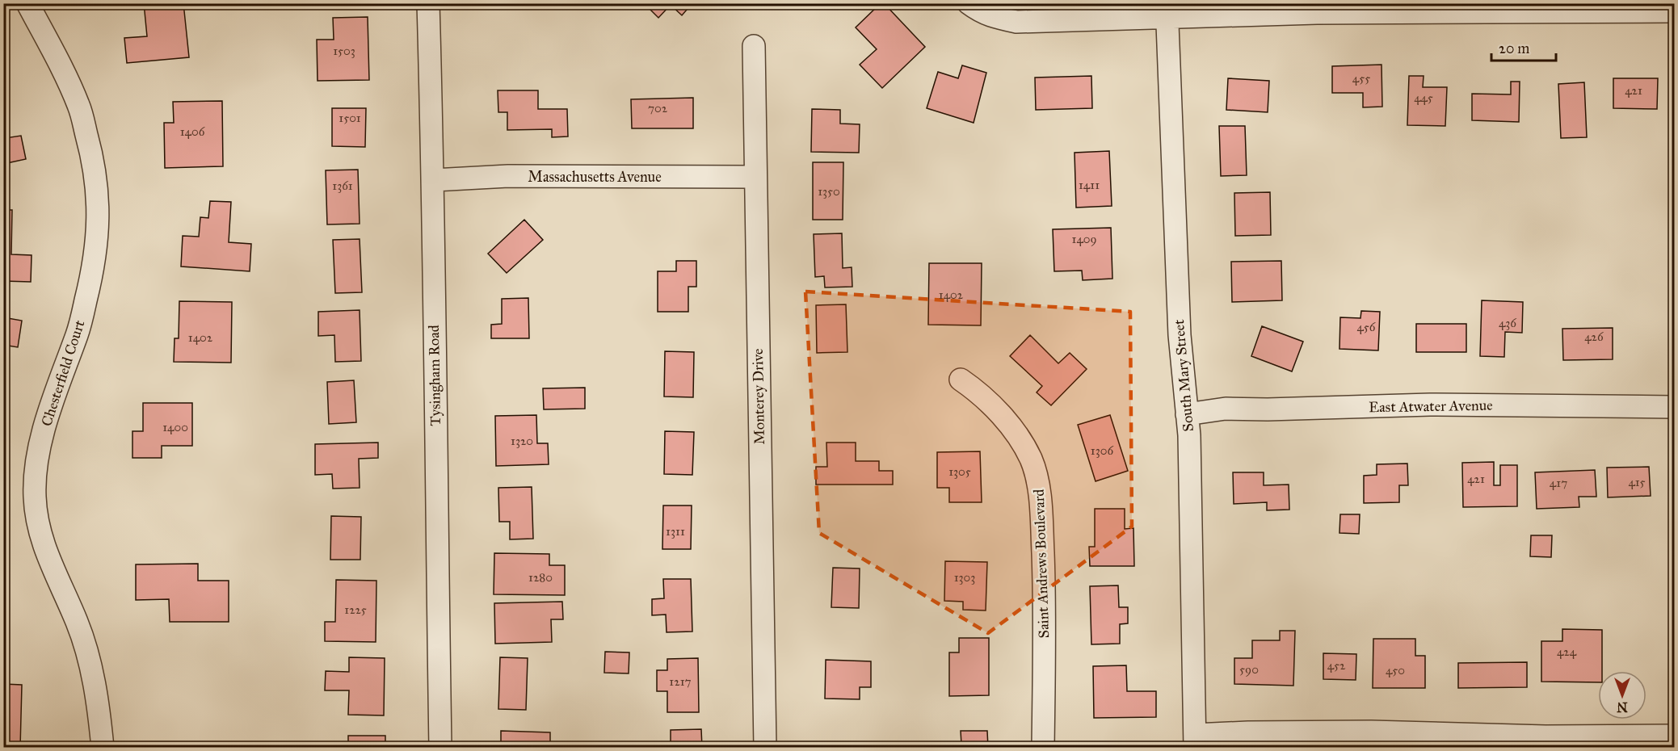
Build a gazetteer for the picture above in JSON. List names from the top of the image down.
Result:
{
  "streets": {
    "street": [
      "Massachusetts Avenue",
      "Chesterfield Court",
      "Tysingham Road",
      "South Mary Street",
      "Monterey Drive",
      "East Atwater Avenue",
      "Saint Andrews Boulevard"
    ]
  },
  "crossings": [
    ["Massachusetts Avenue", "Tysingham Road"],
    ["Massachusetts Avenue", "Monterey Drive"],
    ["South Mary Street", "East Atwater Avenue"]
  ],
  "house_numbers": [
    "1503",
    "455",
    "421",
    "445",
    "702",
    "1501",
    "1406",
    "1411",
    "1361",
    "1350",
    "1409",
    "1402",
    "436",
    "456",
    "426",
    "1402",
    "1400",
    "1320",
    "1306",
    "1305",
    "421",
    "415",
    "417",
    "1311",
    "1280",
    "1303",
    "1225",
    "424",
    "452",
    "590",
    "450",
    "1217"
  ],
  "scale_bar": "20 m",
  "north": "bottom"
}
